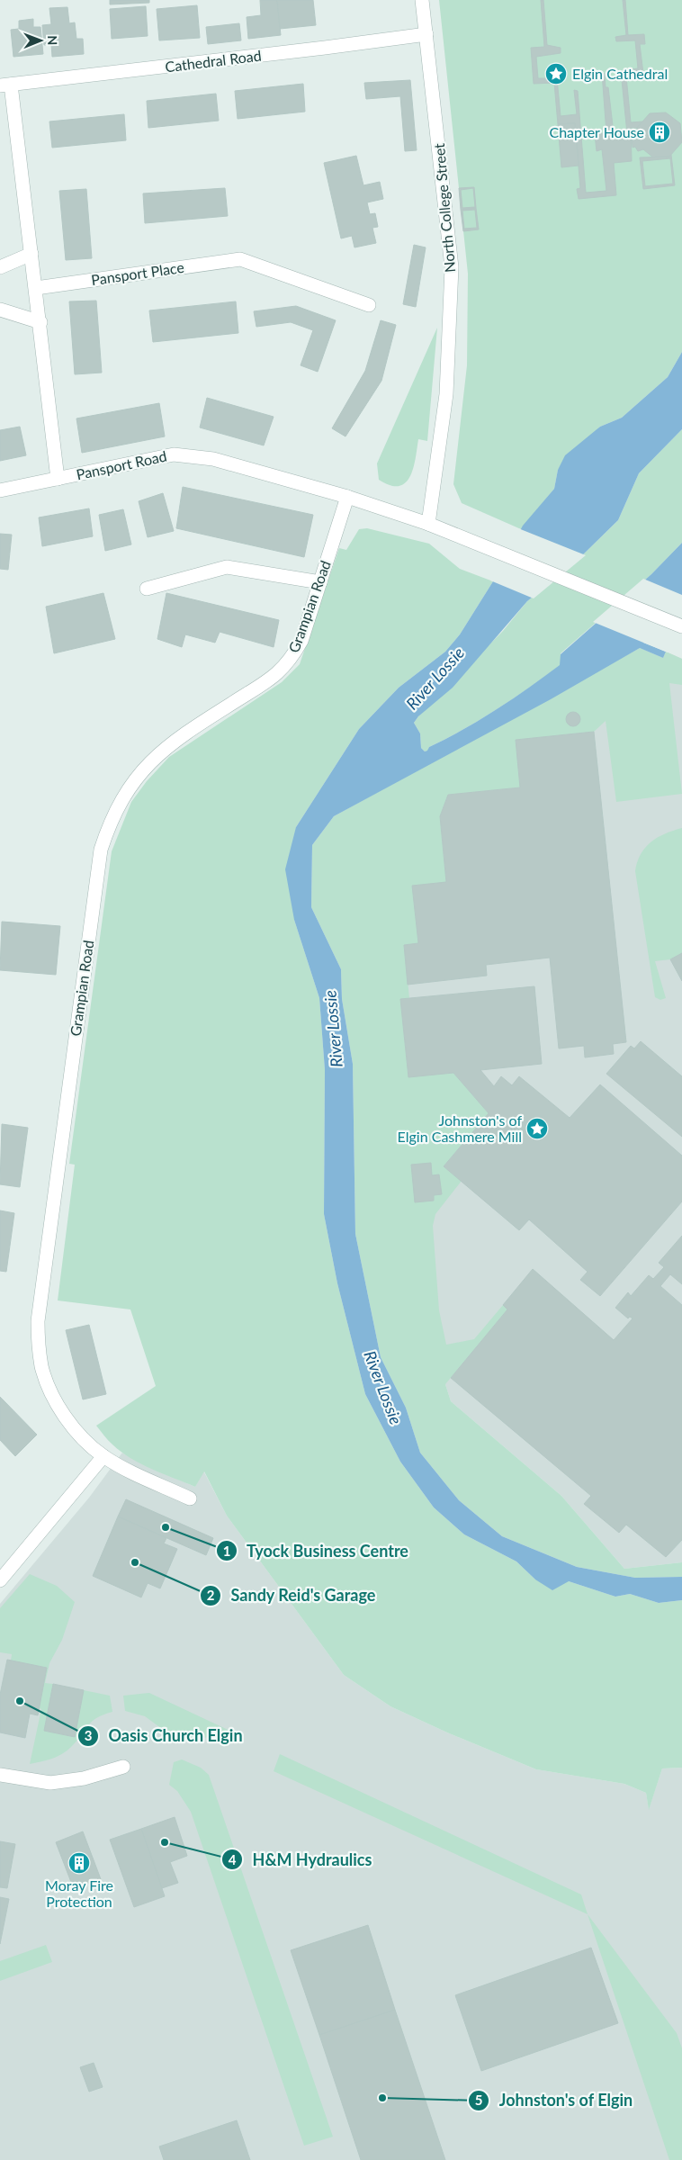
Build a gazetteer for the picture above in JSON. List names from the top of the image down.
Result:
{
  "streets": {
    "street": [
      "Cathedral Road",
      "North College Street",
      "Pansport Place",
      "Pansport Road",
      "Grampian Road"
    ]
  },
  "crossings": [
    ["Cathedral Road", "North College Street"],
    ["North College Street", "Pansport Road"],
    ["Pansport Road", "Grampian Road"]
  ],
  "water": ["River Lossie"],
  "places": {
    "place": ["Elgin Cathedral", "Johnston's of Elgin Cashmere Mill"],
    "building": ["Chapter House", "Moray Fire Protection"],
    "other": [
      "Tyock Business Centre",
      "Sandy Reid's Garage",
      "Oasis Church Elgin",
      "H&M Hydraulics",
      "Johnston's of Elgin"
    ]
  },
  "north": "right"
}
